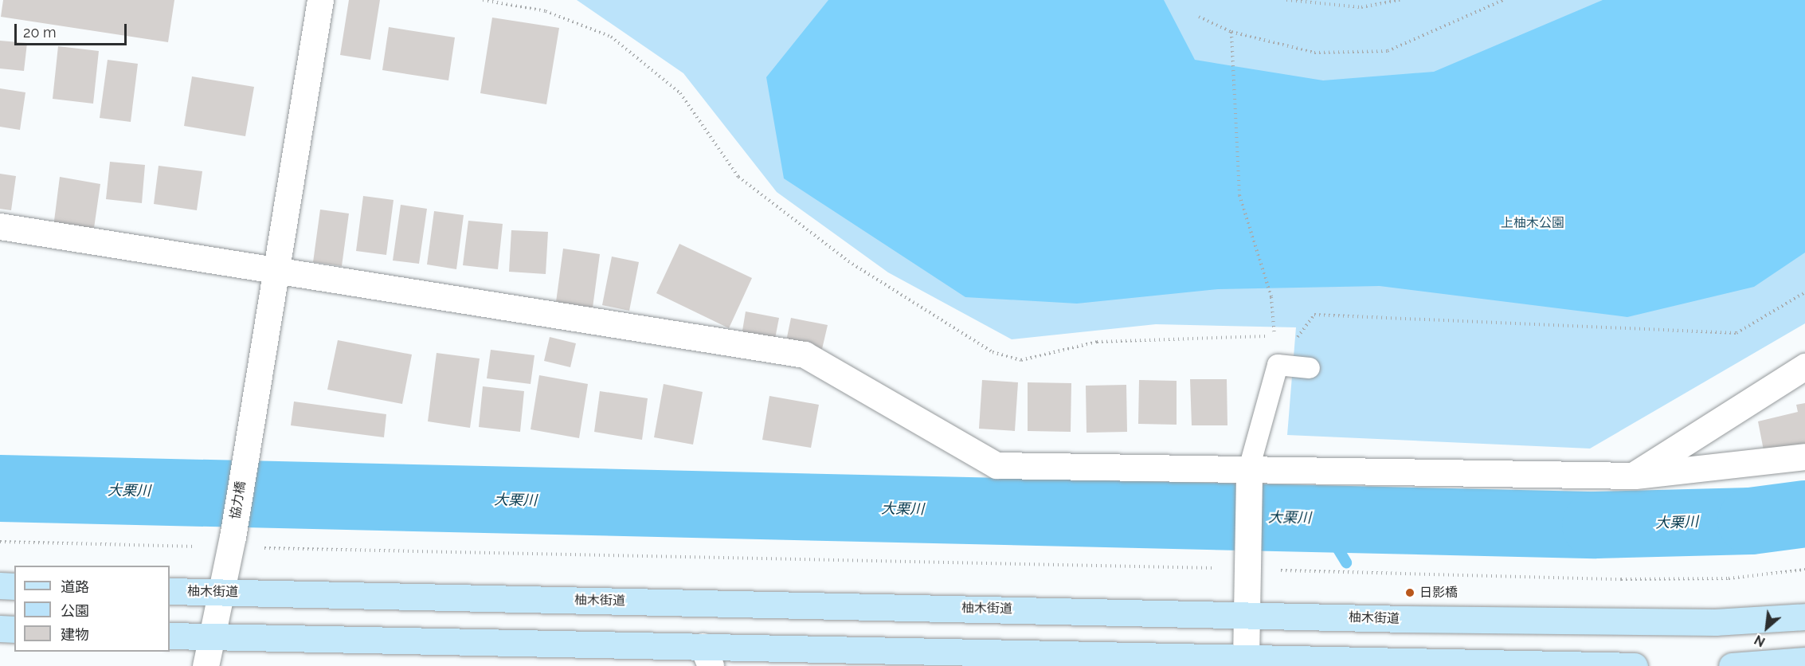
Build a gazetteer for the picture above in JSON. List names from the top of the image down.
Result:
{
  "streets": {
    "main road": ["柚木街道"],
    "street": ["協力橋"]
  },
  "crossings": [
    ["協力橋", "柚木街道"]
  ],
  "water": ["大栗川"],
  "parks": ["上柚木公園"],
  "places": ["日影橋"],
  "legend": ["道路", "公園", "建物"],
  "scale_bar": "20 m",
  "north": "bottom left"
}
